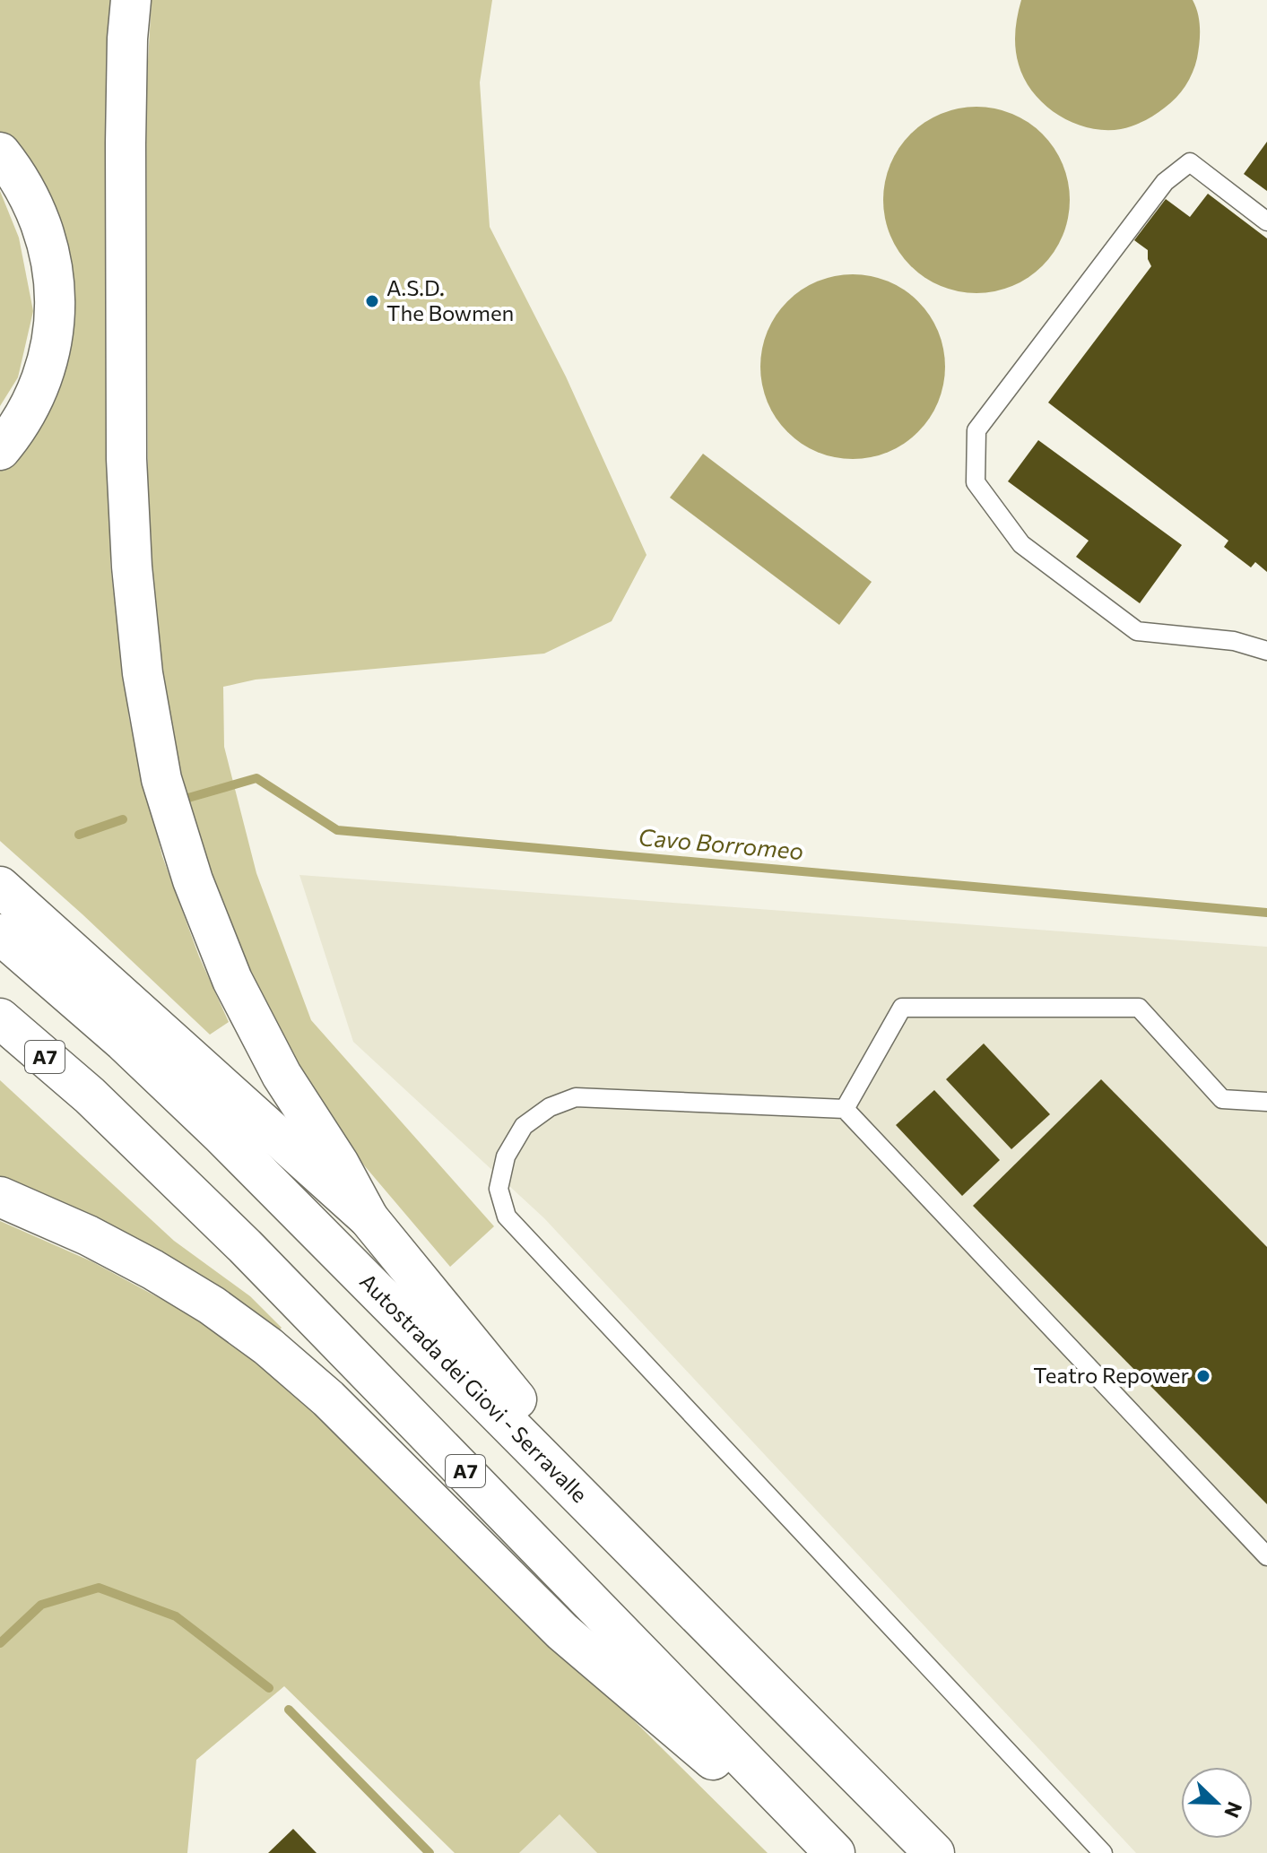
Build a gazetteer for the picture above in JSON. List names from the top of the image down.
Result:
{
  "streets": {
    "highway": ["A7", "Autostrada dei Giovi - Serravalle"]
  },
  "water": ["Cavo Borromeo"],
  "places": ["A.S.D. The Bowmen", "Teatro Repower"],
  "north": "bottom right"
}
